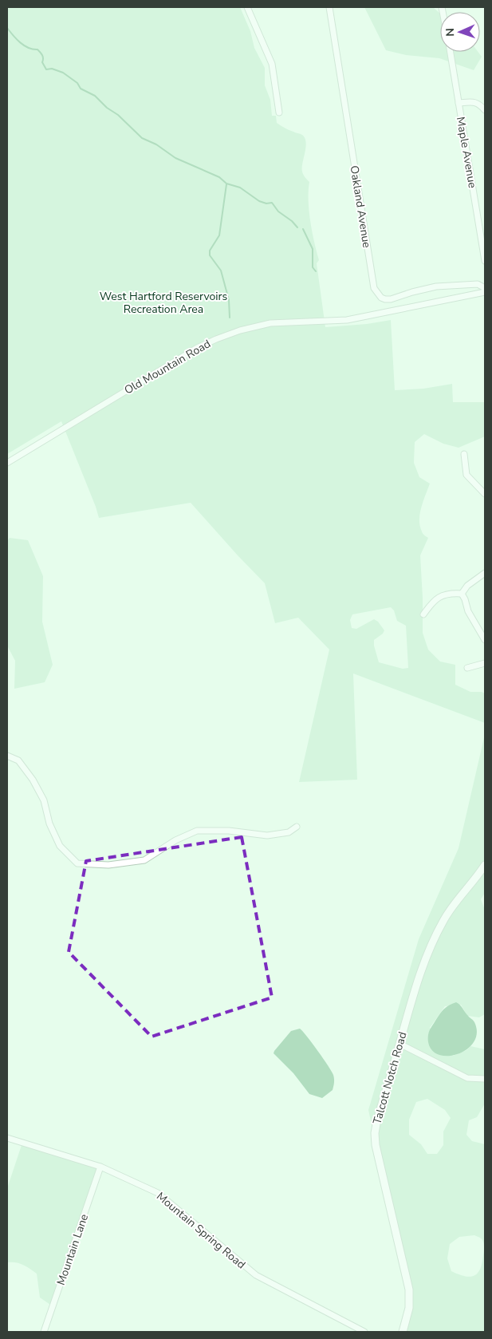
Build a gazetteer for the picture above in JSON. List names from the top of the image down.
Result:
{
  "streets": {
    "street": [
      "Maple Avenue",
      "Oakland Avenue",
      "Old Mountain Road",
      "Talcott Notch Road",
      "Mountain Spring Road",
      "Mountain Lane"
    ]
  },
  "crossings": [
    ["Mountain Spring Road", "Mountain Lane"]
  ],
  "parks": ["West Hartford Reservoirs Recreation Area"],
  "north": "left"
}
